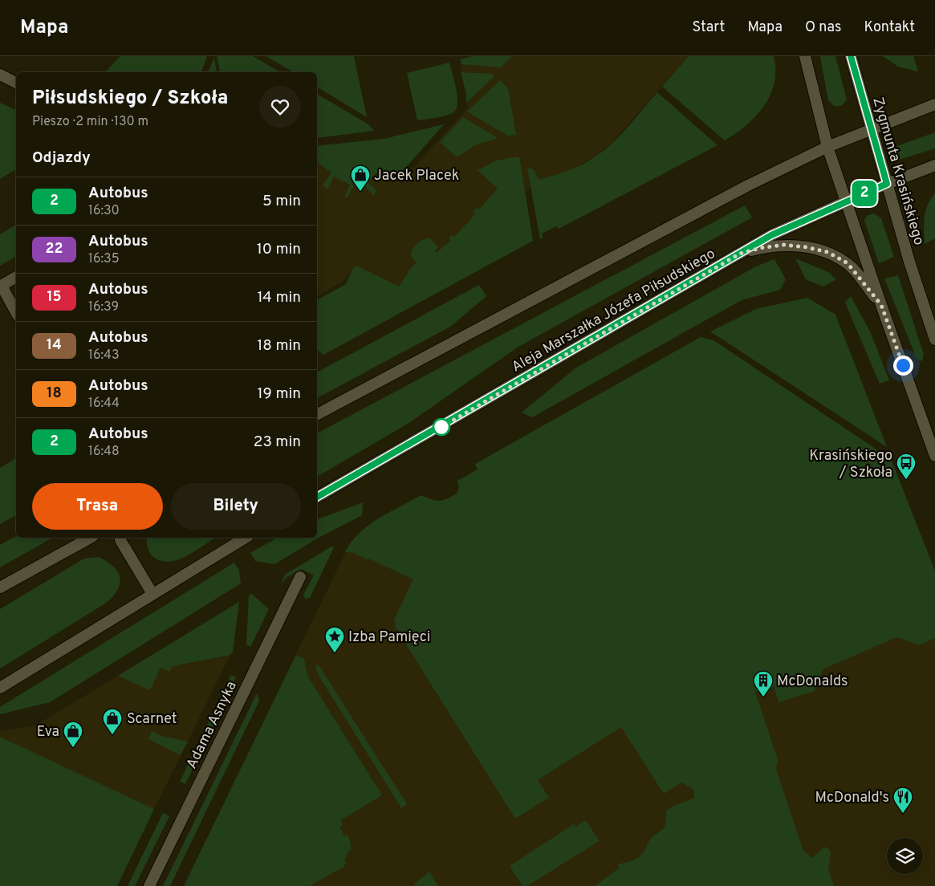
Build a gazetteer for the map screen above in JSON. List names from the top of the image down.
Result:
{
  "streets": {
    "street": ["Zygmunta Krasińskiego", "Aleja Marszałka Józefa Piłsudskiego", "Adama Asnyka"]
  },
  "crossings": [
    ["Zygmunta Krasińskiego", "Aleja Marszałka Józefa Piłsudskiego"]
  ],
  "places": {
    "shop": ["Jacek Placek", "Scarnet", "Eva"],
    "bus stop": ["Krasińskiego / Szkoła"],
    "place": ["Izba Pamięci"],
    "building": ["McDonalds"],
    "restaurant": ["McDonald's"]
  },
  "lines": ["bus line 2"],
  "page": {
    "header": "Mapa",
    "nav": [
      "Start",
      "Mapa",
      "O nas",
      "Kontakt"
    ],
    "on_map": "2",
    "heading": [
      ["Piłsudskiego / Szkoła", "Pieszo · 2 min · 130 m"],
      "Odjazdy"
    ],
    "list": [
      {
        "mark": "2",
        "name": "Autobus",
        "note": "16:30",
        "value": "5 min"
      },
      {
        "mark": "22",
        "name": "Autobus",
        "note": "16:35",
        "value": "10 min"
      },
      {
        "mark": "15",
        "name": "Autobus",
        "note": "16:39",
        "value": "14 min"
      },
      {
        "mark": "14",
        "name": "Autobus",
        "note": "16:43",
        "value": "18 min"
      },
      {
        "mark": "18",
        "name": "Autobus",
        "note": "16:44",
        "value": "19 min"
      },
      {
        "mark": "2",
        "name": "Autobus",
        "note": "16:48",
        "value": "23 min"
      }
    ],
    "buttons": ["Trasa", "Bilety"]
  }
}
